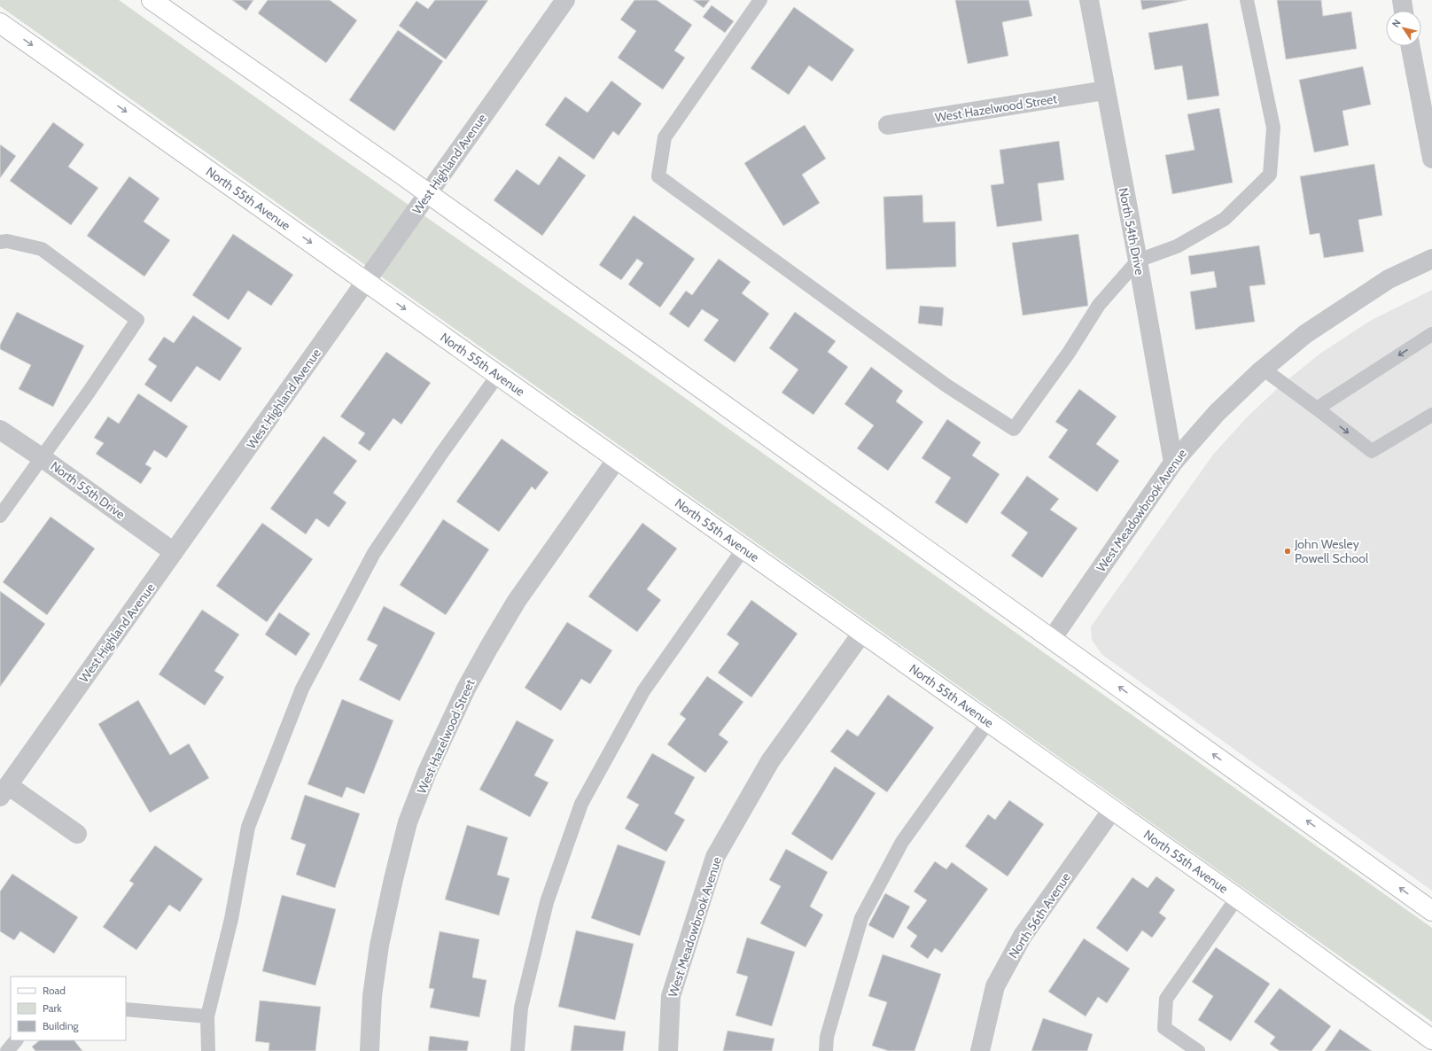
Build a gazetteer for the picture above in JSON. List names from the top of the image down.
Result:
{
  "streets": {
    "street": [
      "West Hazelwood Street",
      "West Highland Avenue",
      "North 55th Avenue",
      "North 54th Drive",
      "North 55th Drive",
      "West Meadowbrook Avenue",
      "North 56th Avenue"
    ]
  },
  "crossings": [
    ["West Hazelwood Street", "North 55th Avenue"],
    ["West Hazelwood Street", "North 54th Drive"],
    ["West Highland Avenue", "North 55th Avenue"],
    ["West Highland Avenue", "North 55th Drive"],
    ["North 55th Avenue", "West Meadowbrook Avenue"],
    ["North 55th Avenue", "North 56th Avenue"],
    ["North 54th Drive", "West Meadowbrook Avenue"]
  ],
  "places": ["John Wesley Powell School"],
  "legend": ["Road", "Park", "Building"],
  "north": "top left"
}
